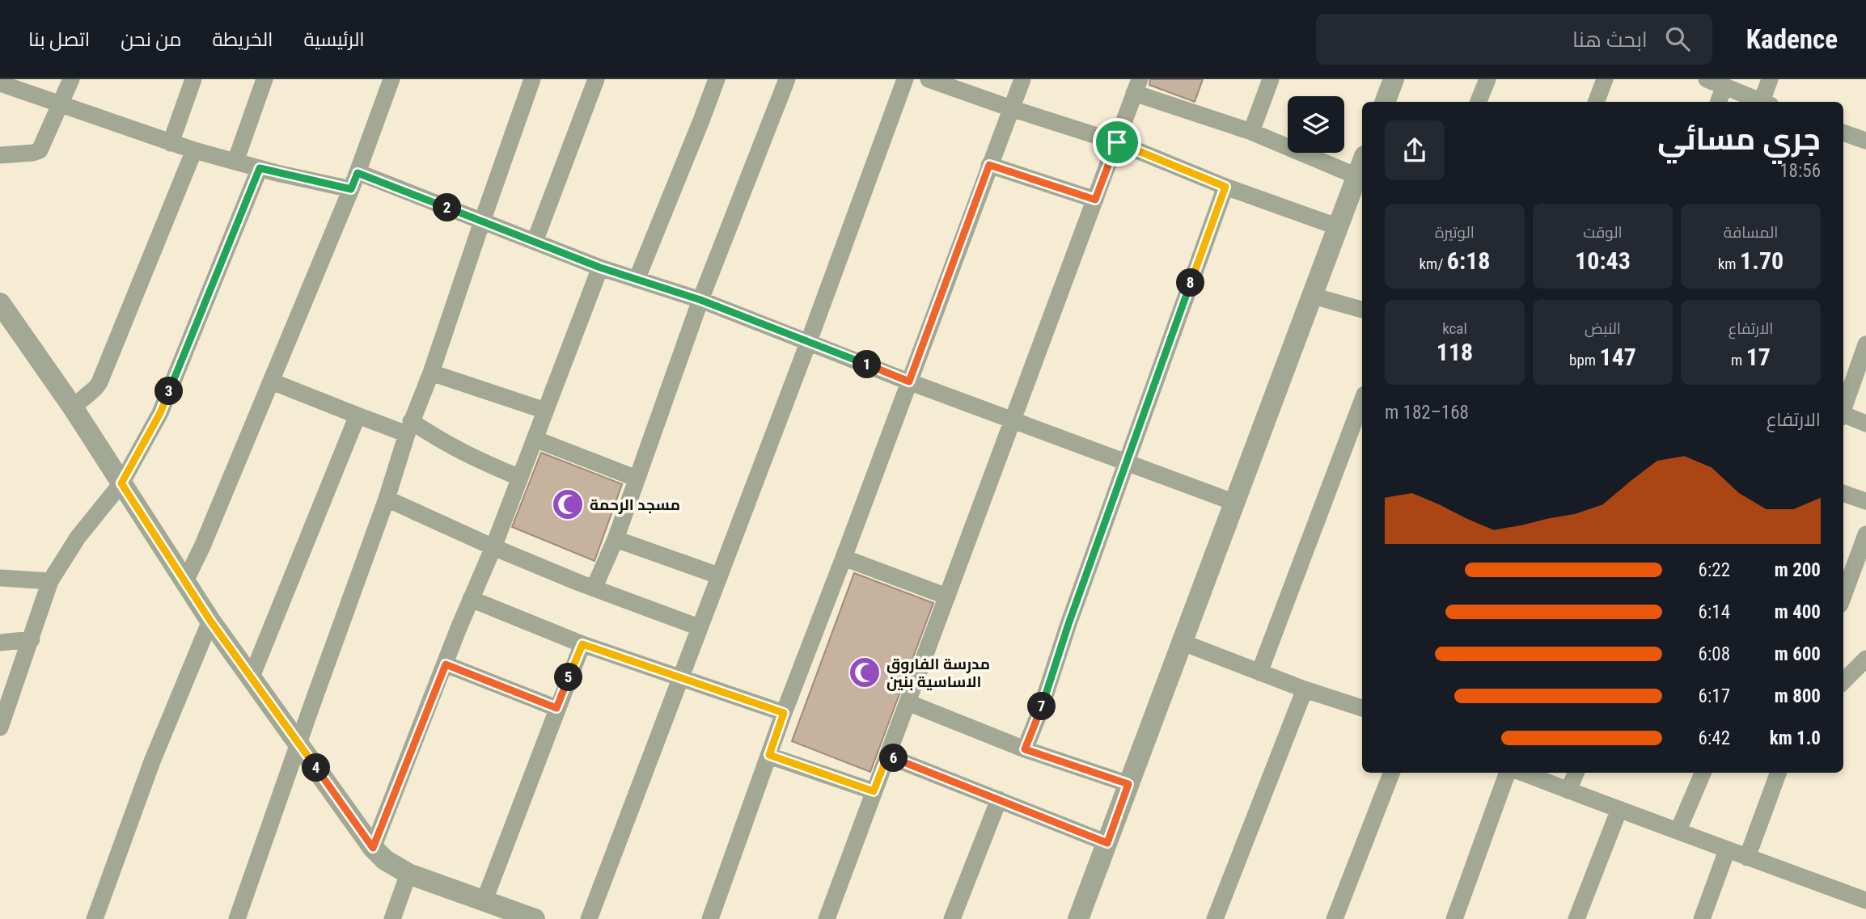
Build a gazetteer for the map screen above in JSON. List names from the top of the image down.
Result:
{
  "places": {
    "mosque": ["مسجد الرحمة", "مدرسة الفاروق الاساسية بنين"]
  },
  "page": {
    "header": "Kadence",
    "search": "ابحث هنا",
    "nav": [
      "الرئيسية",
      "الخريطة",
      "من نحن",
      "اتصل بنا"
    ],
    "heading": ["جري مسائي", "18:56"],
    "pins": [
      "2",
      "8",
      "1",
      "3",
      "5",
      "7",
      "6",
      "4"
    ],
    "stats": [
      ["المسافة", "1.70 km"],
      ["الوقت", "10:43"],
      ["الوتيرة", "6:18 /km"],
      ["الارتفاع", "17 m"],
      ["النبض", "147 bpm"],
      ["kcal", "118"]
    ],
    "chart": ["الارتفاع", "168–182 m"],
    "list": [
      {
        "name": "200 m",
        "note": "6:22"
      },
      {
        "name": "400 m",
        "note": "6:14"
      },
      {
        "name": "600 m",
        "note": "6:08"
      },
      {
        "name": "800 m",
        "note": "6:17"
      },
      {
        "name": "1.0 km",
        "note": "6:42"
      }
    ]
  }
}
